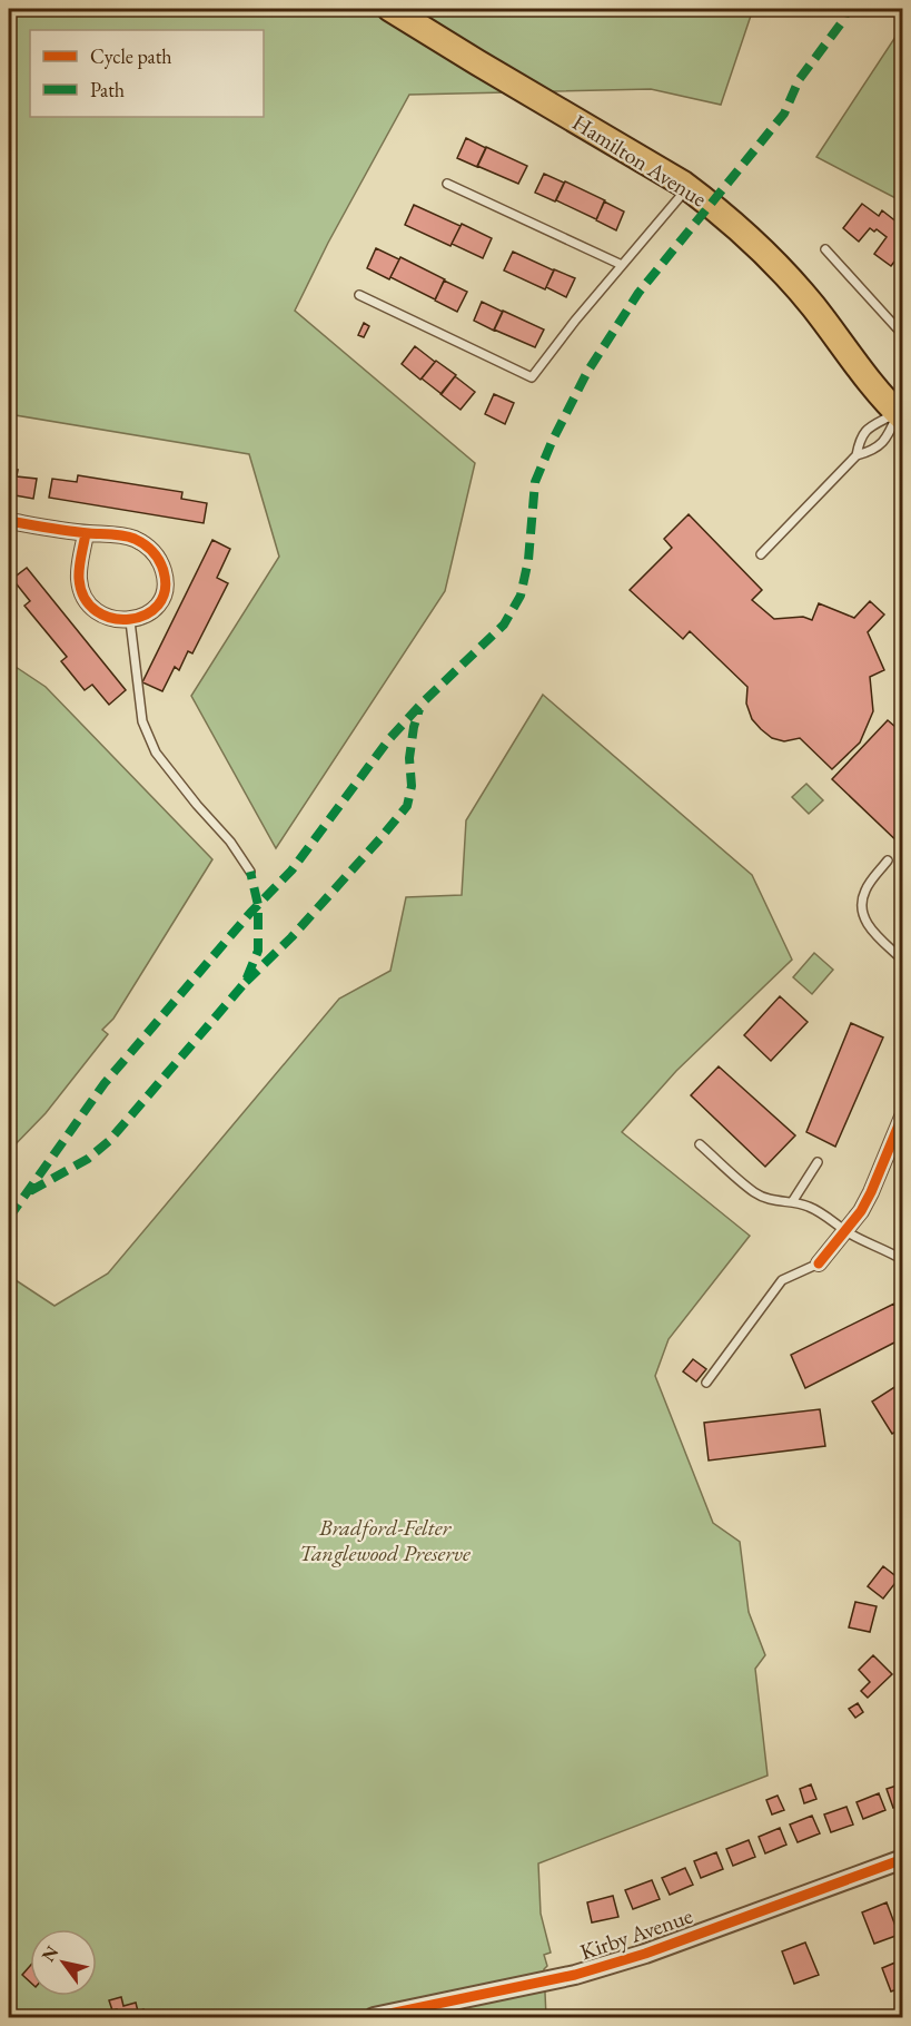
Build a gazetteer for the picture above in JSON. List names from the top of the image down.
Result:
{
  "streets": {
    "main road": ["Hamilton Avenue"],
    "street": ["Kirby Avenue"]
  },
  "parks": ["Bradford-Felter Tanglewood Preserve"],
  "legend": ["Cycle path", "Path"],
  "north": "top left"
}
